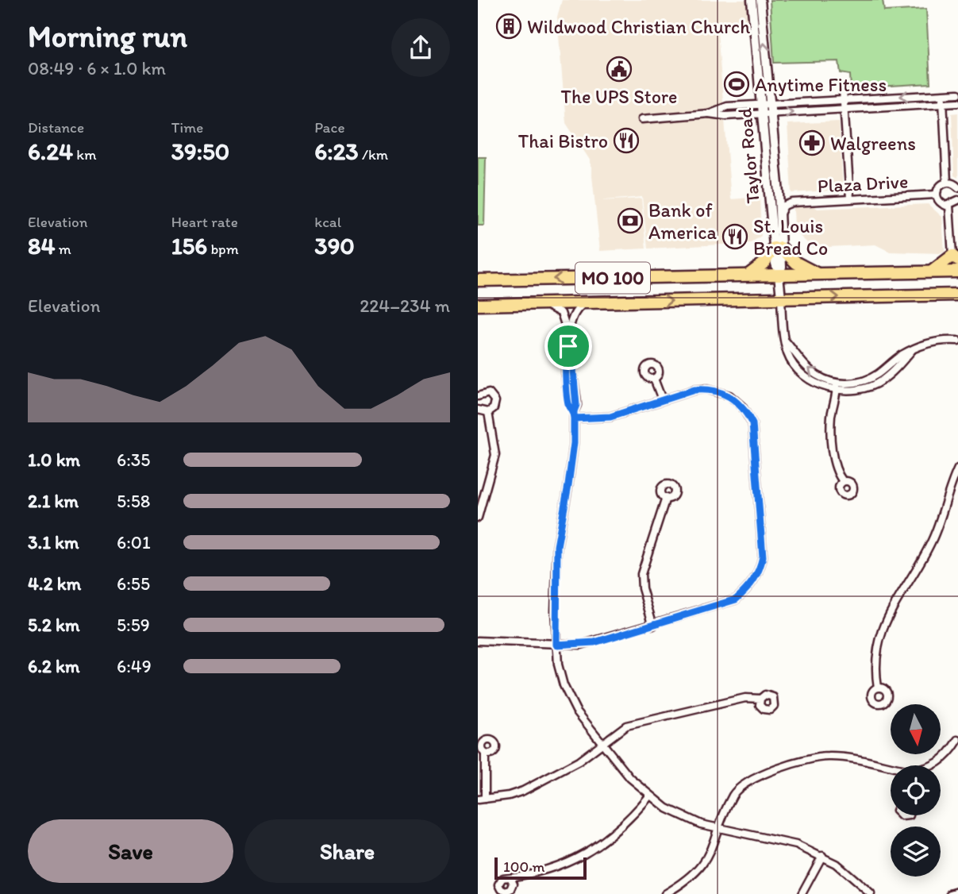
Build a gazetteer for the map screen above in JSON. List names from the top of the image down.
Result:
{
  "streets": {
    "highway": ["MO 100"],
    "street": ["Taylor Road", "Plaza Drive"]
  },
  "crossings": [
    ["Taylor Road", "MO 100"]
  ],
  "places": {
    "building": ["Wildwood Christian Church"],
    "public building": ["The UPS Store"],
    "sports": ["Anytime Fitness"],
    "restaurant": ["Thai Bistro", "St. Louis Bread Co"],
    "pharmacy": ["Walgreens"],
    "bank": ["Bank of America"]
  },
  "scale_bar": "100 m",
  "north": "bottom",
  "page": {
    "heading": ["Morning run", "08:49 · 6 × 1.0 km"],
    "stats": [
      ["Distance", "6.24 km"],
      ["Time", "39:50"],
      ["Pace", "6:23 /km"],
      ["Elevation", "84 m"],
      ["Heart rate", "156 bpm"],
      ["kcal", "390"]
    ],
    "chart": ["Elevation", "224–234 m"],
    "list": [
      {
        "name": "1.0 km",
        "note": "6:35"
      },
      {
        "name": "2.1 km",
        "note": "5:58"
      },
      {
        "name": "3.1 km",
        "note": "6:01"
      },
      {
        "name": "4.2 km",
        "note": "6:55"
      },
      {
        "name": "5.2 km",
        "note": "5:59"
      },
      {
        "name": "6.2 km",
        "note": "6:49"
      }
    ],
    "buttons": ["Save", "Share"],
    "scale": "100 m"
  }
}
